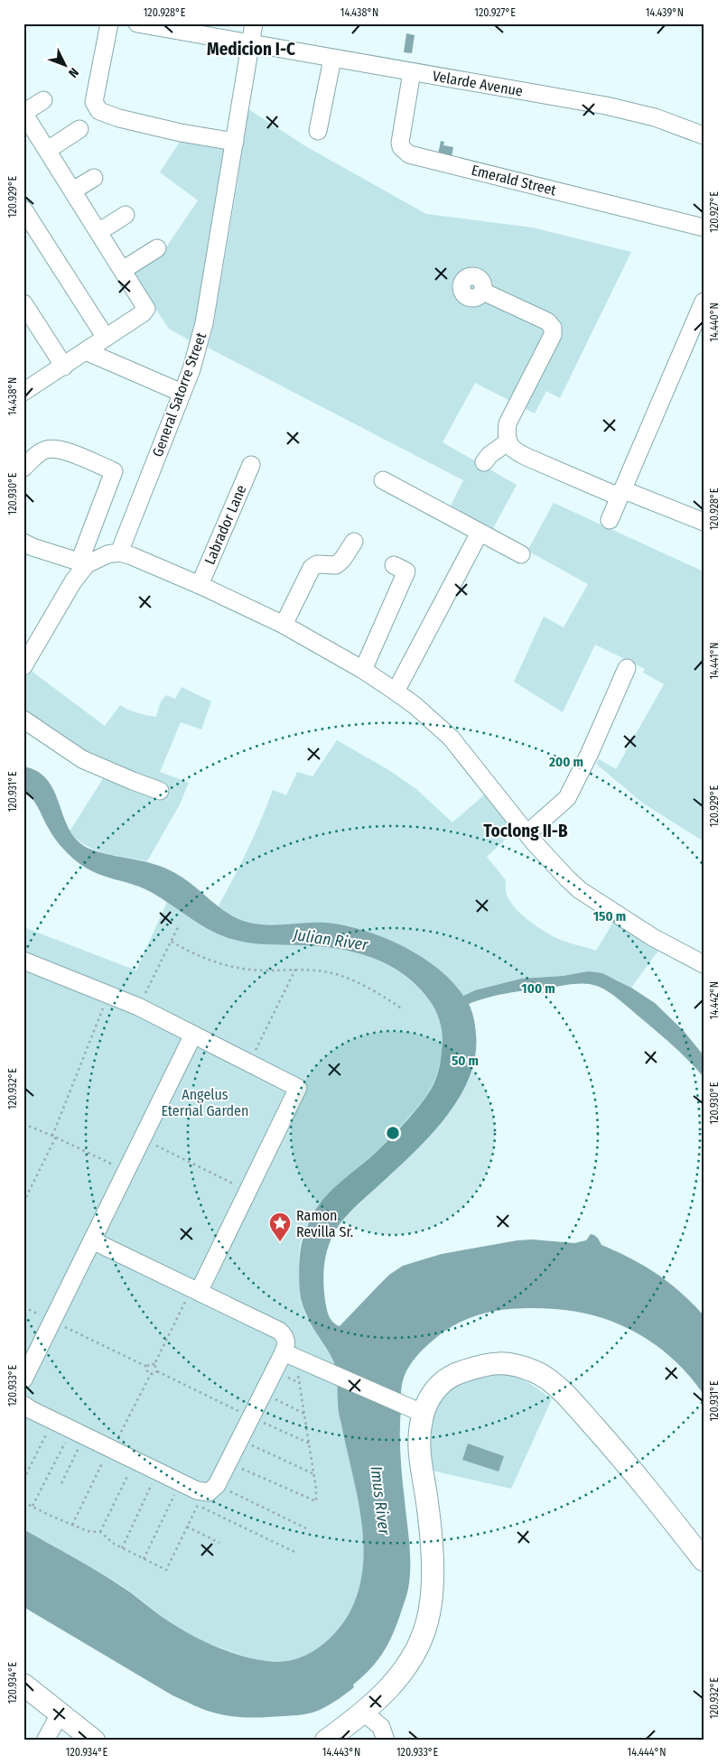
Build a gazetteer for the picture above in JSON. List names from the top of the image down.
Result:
{
  "streets": {
    "street": [
      "Velarde Avenue",
      "Emerald Street",
      "General Satorre Street",
      "Labrador Lane"
    ]
  },
  "crossings": [
    ["Velarde Avenue", "Emerald Street"],
    ["Velarde Avenue", "General Satorre Street"]
  ],
  "districts": ["Medicion I-C", "Toclong II-B"],
  "water": ["Julian River", "Imus River"],
  "parks": ["Angelus Eternal Garden"],
  "places": {
    "place": ["Ramon Revilla Sr."]
  },
  "north": "bottom right",
  "coordinates": [
    "120.928°E",
    "14.438°N",
    "120.927°E",
    "14.439°N",
    "120.929°E",
    "14.440°N",
    "120.930°E",
    "14.441°N",
    "120.931°E",
    "14.442°N",
    "120.932°E",
    "120.933°E",
    "120.934°E",
    "14.443°N",
    "14.444°N"
  ],
  "rings": [
    "200 m",
    "150 m",
    "100 m",
    "50 m"
  ]
}
